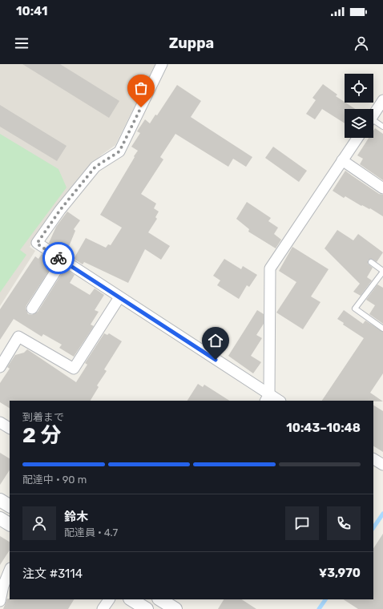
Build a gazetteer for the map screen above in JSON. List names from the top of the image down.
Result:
{
  "page": {
    "status": "10:41",
    "header": "Zuppa",
    "heading": ["2 分", "到着まで", "10:43–10:48"],
    "panel": [
      "鈴木",
      "配達員 · 4.7",
      "注文 #3114",
      "¥3,970"
    ],
    "bar": "配達中 · 90 m"
  }
}
